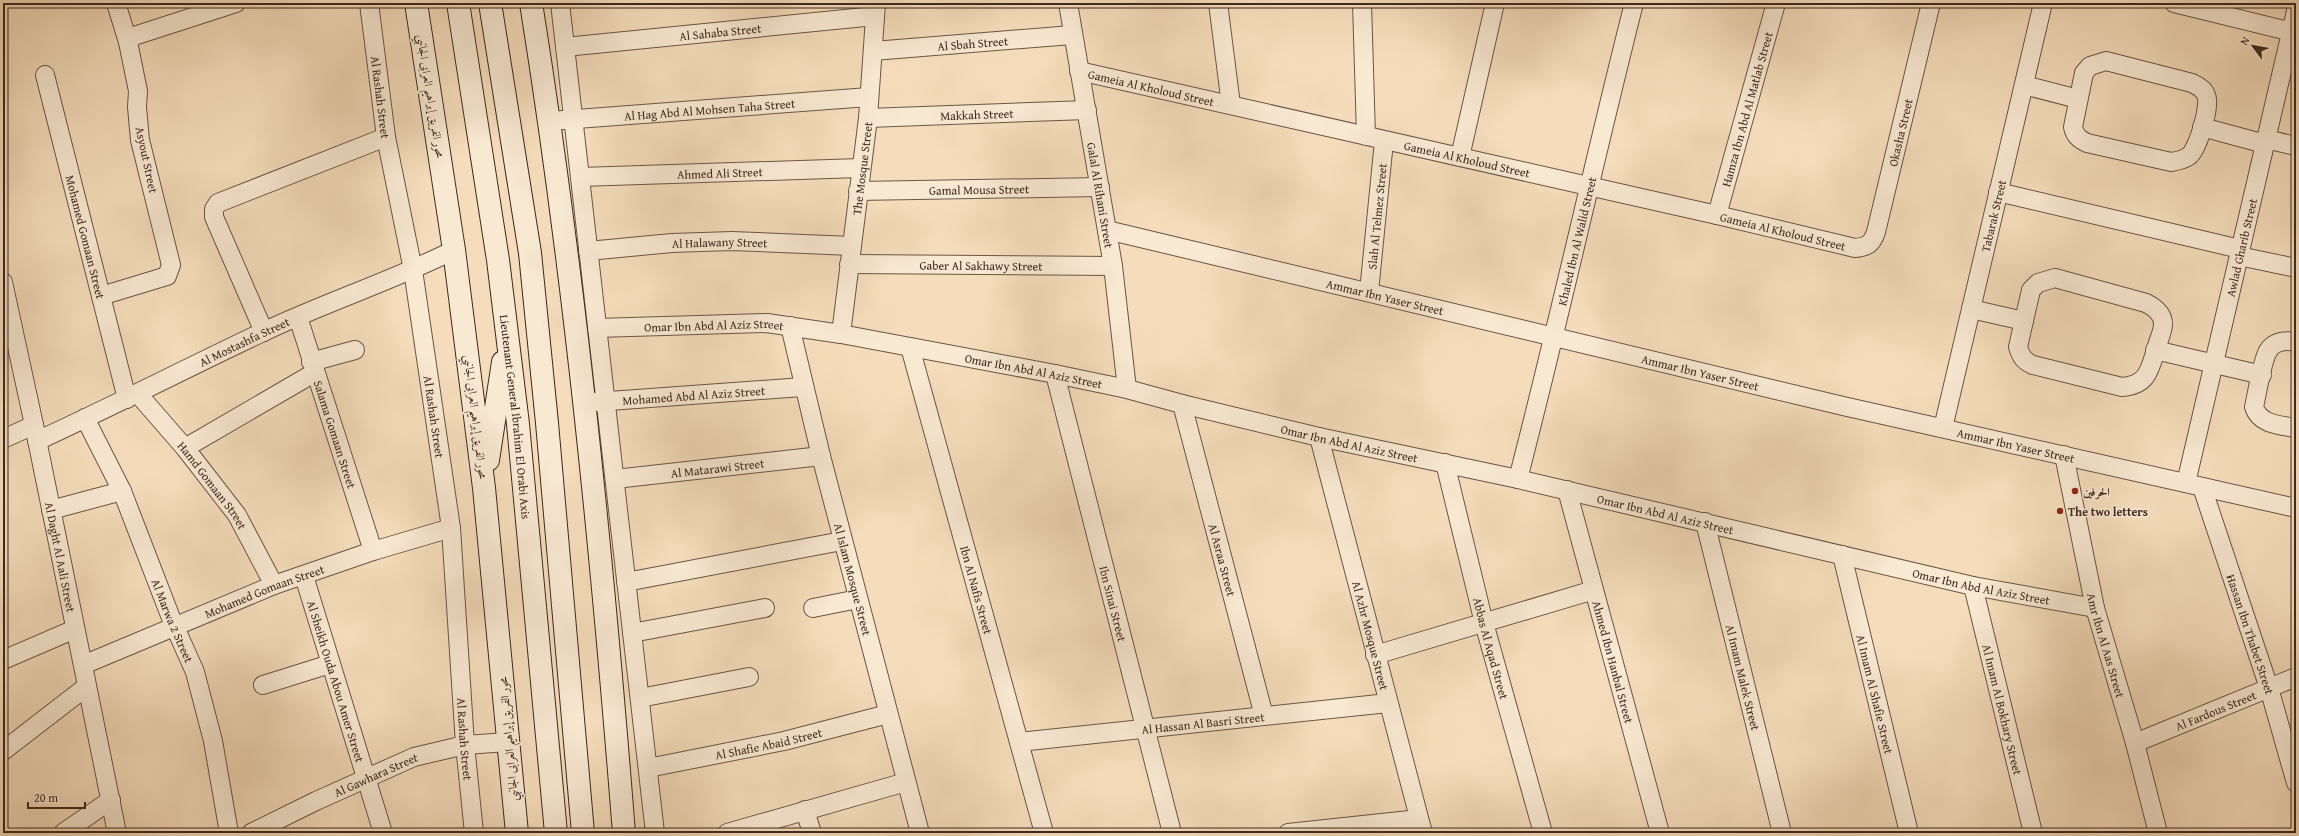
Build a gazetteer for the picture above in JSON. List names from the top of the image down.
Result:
{
  "streets": {
    "main road": ["محور الفريق إبراهيم العرابى الجانبي", "Lieutenant General Ibrahim El Orabi Axis"],
    "street": [
      "Al Sahaba Street",
      "Al Sbah Street",
      "Gameia Al Kholoud Street",
      "Al Rashah Street",
      "Al Hag Abd Al Mohsen Taha Street",
      "Hamza Ibn Abd Al Matlab Street",
      "Makkah Street",
      "Okasha Street",
      "Asyout Street",
      "The Mosque Street",
      "Ahmed Ali Street",
      "Gamal Mousa Street",
      "Galal Al Rihani Street",
      "Tabarak Street",
      "Slah Al Telmez Street",
      "Mohamed Gomaan Street",
      "Khaled Ibn Al Walid Street",
      "Al Halawany Street",
      "Awlad Gharib Street",
      "Gaber Al Sakhawy Street",
      "Ammar Ibn Yaser Street",
      "Omar Ibn Abd Al Aziz Street",
      "Al Mostashfa Street",
      "Mohamed Abd Al Aziz Street",
      "Salama Gomaan Street",
      "Al Matarawi Street",
      "Hamd Gomaan Street",
      "Al Daght Al Aali Street",
      "Al Asraa Street",
      "Al Islam Mosque Street",
      "Ibn Al Nafis Street",
      "Ibn Sinai Street",
      "Al Marwa 2 Street",
      "Hassan Ibn Thabet Street",
      "Al Azhr Mosque Street",
      "Amr Ibn Al Aas Street",
      "Abbas Al Aqad Street",
      "Ahmed Ibn Hanbal Street",
      "Al Imam Malek Street",
      "Al Sheikh Ouda Abou Amer Street",
      "Al Imam Al Shafie Street",
      "Al Imam Al Bokhary Street",
      "Al Fardous Street",
      "Al Hassan Al Basri Street",
      "Al Shafie Abaid Street",
      "Al Gawhara Street"
    ]
  },
  "crossings": [
    ["Al Sahaba Street", "The Mosque Street"],
    ["Al Sbah Street", "The Mosque Street"],
    ["Al Sbah Street", "Galal Al Rihani Street"],
    ["Gameia Al Kholoud Street", "Hamza Ibn Abd Al Matlab Street"],
    ["Gameia Al Kholoud Street", "Okasha Street"],
    ["Gameia Al Kholoud Street", "Galal Al Rihani Street"],
    ["Gameia Al Kholoud Street", "Slah Al Telmez Street"],
    ["Gameia Al Kholoud Street", "Khaled Ibn Al Walid Street"],
    ["محور الفريق إبراهيم العرابى الجانبي", "Al Mostashfa Street"],
    ["محور الفريق إبراهيم العرابى الجانبي", "Al Gawhara Street"],
    ["Al Rashah Street", "Mohamed Gomaan Street"],
    ["Al Rashah Street", "Al Mostashfa Street"],
    ["Al Rashah Street", "Al Gawhara Street"],
    ["Al Hag Abd Al Mohsen Taha Street", "The Mosque Street"],
    ["Makkah Street", "The Mosque Street"],
    ["Makkah Street", "Galal Al Rihani Street"],
    ["Asyout Street", "Mohamed Gomaan Street"],
    ["The Mosque Street", "Ahmed Ali Street"],
    ["The Mosque Street", "Gamal Mousa Street"],
    ["The Mosque Street", "Al Halawany Street"],
    ["The Mosque Street", "Gaber Al Sakhawy Street"],
    ["The Mosque Street", "Omar Ibn Abd Al Aziz Street"],
    ["Gamal Mousa Street", "Galal Al Rihani Street"],
    ["Galal Al Rihani Street", "Gaber Al Sakhawy Street"],
    ["Galal Al Rihani Street", "Ammar Ibn Yaser Street"],
    ["Galal Al Rihani Street", "Omar Ibn Abd Al Aziz Street"],
    ["Tabarak Street", "Ammar Ibn Yaser Street"],
    ["Slah Al Telmez Street", "Ammar Ibn Yaser Street"],
    ["Mohamed Gomaan Street", "Al Mostashfa Street"],
    ["Mohamed Gomaan Street", "Salama Gomaan Street"],
    ["Mohamed Gomaan Street", "Hamd Gomaan Street"],
    ["Mohamed Gomaan Street", "Al Daght Al Aali Street"],
    ["Mohamed Gomaan Street", "Al Marwa 2 Street"],
    ["Mohamed Gomaan Street", "Al Sheikh Ouda Abou Amer Street"],
    ["Khaled Ibn Al Walid Street", "Ammar Ibn Yaser Street"],
    ["Khaled Ibn Al Walid Street", "Omar Ibn Abd Al Aziz Street"],
    ["Awlad Gharib Street", "Ammar Ibn Yaser Street"],
    ["Awlad Gharib Street", "Hassan Ibn Thabet Street"],
    ["Ammar Ibn Yaser Street", "Hassan Ibn Thabet Street"],
    ["Ammar Ibn Yaser Street", "Amr Ibn Al Aas Street"],
    ["Omar Ibn Abd Al Aziz Street", "Al Asraa Street"],
    ["Omar Ibn Abd Al Aziz Street", "Al Islam Mosque Street"],
    ["Omar Ibn Abd Al Aziz Street", "Ibn Al Nafis Street"],
    ["Omar Ibn Abd Al Aziz Street", "Ibn Sinai Street"],
    ["Omar Ibn Abd Al Aziz Street", "Al Azhr Mosque Street"],
    ["Omar Ibn Abd Al Aziz Street", "Amr Ibn Al Aas Street"],
    ["Omar Ibn Abd Al Aziz Street", "Abbas Al Aqad Street"],
    ["Omar Ibn Abd Al Aziz Street", "Ahmed Ibn Hanbal Street"],
    ["Omar Ibn Abd Al Aziz Street", "Al Imam Malek Street"],
    ["Omar Ibn Abd Al Aziz Street", "Al Imam Al Shafie Street"],
    ["Omar Ibn Abd Al Aziz Street", "Al Imam Al Bokhary Street"],
    ["Al Mostashfa Street", "Salama Gomaan Street"],
    ["Al Mostashfa Street", "Hamd Gomaan Street"],
    ["Al Mostashfa Street", "Al Daght Al Aali Street"],
    ["Al Mostashfa Street", "Al Marwa 2 Street"],
    ["Mohamed Abd Al Aziz Street", "Al Islam Mosque Street"],
    ["Al Matarawi Street", "Al Islam Mosque Street"],
    ["Al Asraa Street", "Al Hassan Al Basri Street"],
    ["Al Islam Mosque Street", "Al Shafie Abaid Street"],
    ["Ibn Al Nafis Street", "Al Hassan Al Basri Street"],
    ["Ibn Sinai Street", "Al Hassan Al Basri Street"],
    ["Hassan Ibn Thabet Street", "Al Fardous Street"],
    ["Al Azhr Mosque Street", "Al Hassan Al Basri Street"],
    ["Amr Ibn Al Aas Street", "Al Fardous Street"],
    ["Al Sheikh Ouda Abou Amer Street", "Al Gawhara Street"]
  ],
  "places": ["الحرفين", "The two letters"],
  "scale_bar": "20 m",
  "north": "top left"
}
